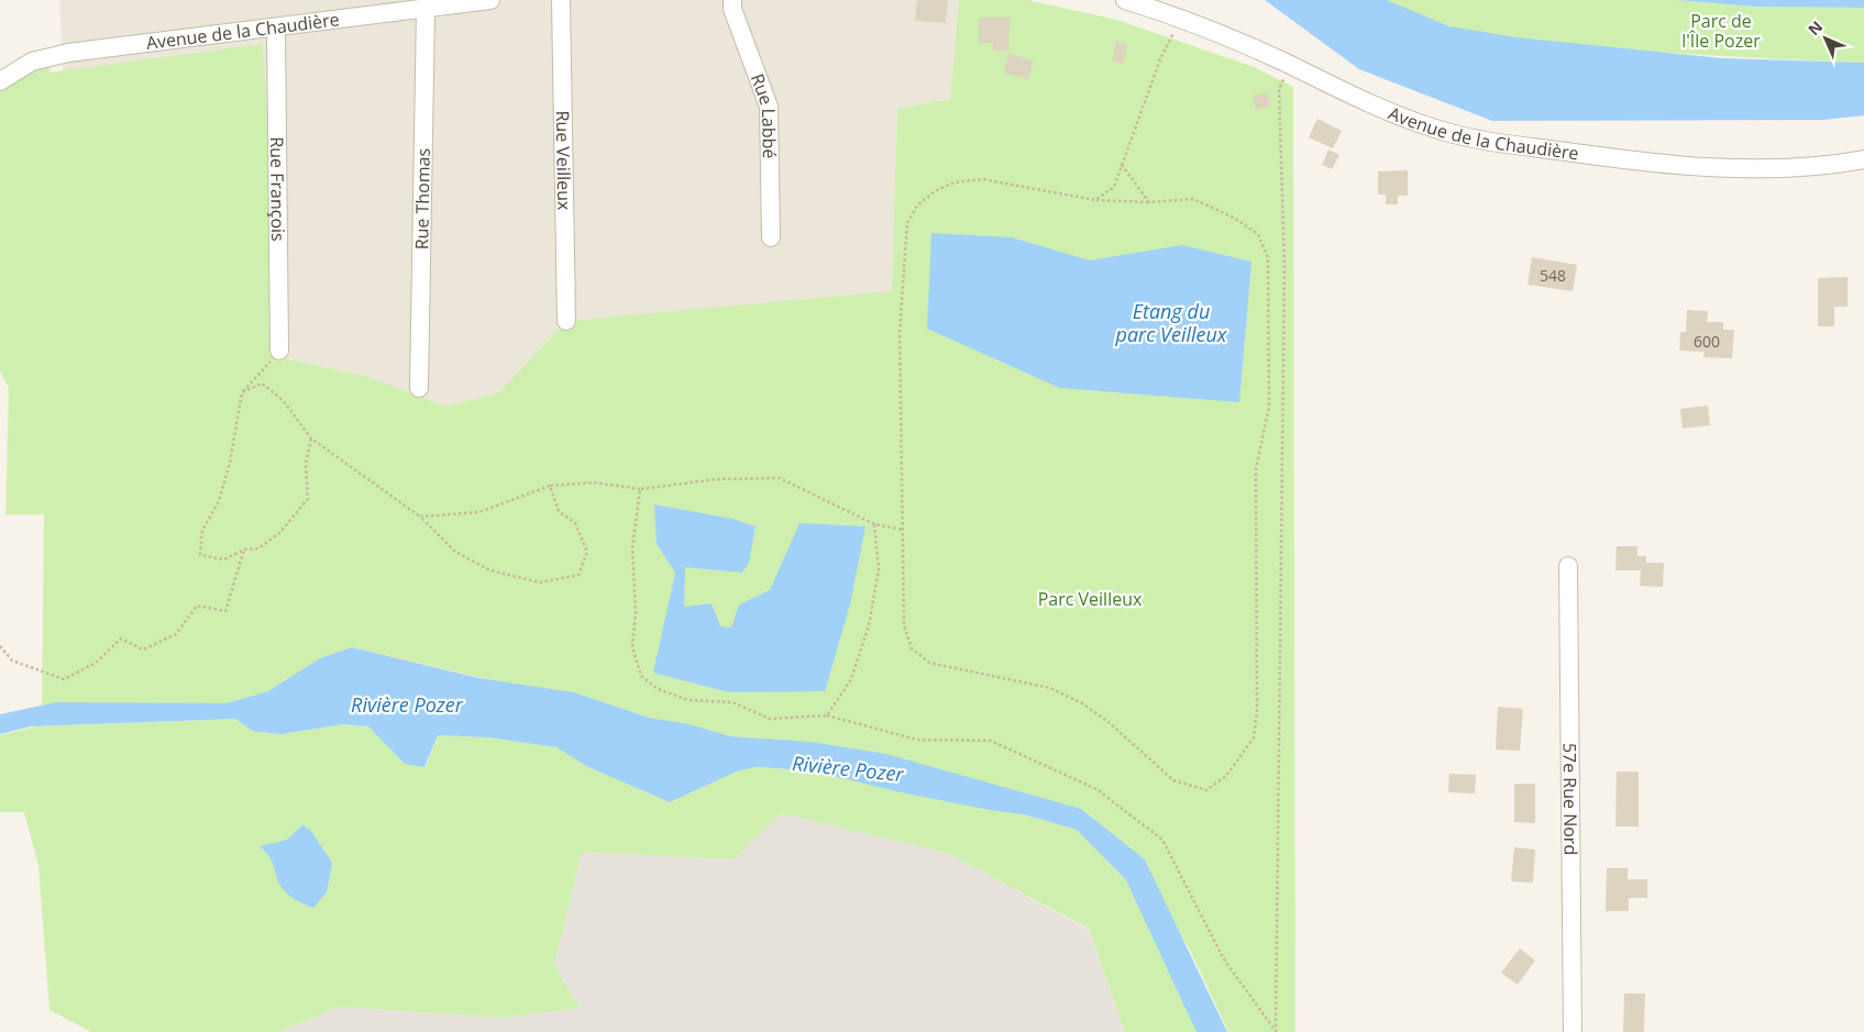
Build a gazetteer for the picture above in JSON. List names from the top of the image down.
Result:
{
  "streets": {
    "street": [
      "Avenue de la Chaudière",
      "Rue Labbé",
      "Rue Veilleux",
      "Rue François",
      "Rue Thomas",
      "57e Rue Nord"
    ]
  },
  "crossings": [
    ["Avenue de la Chaudière", "Rue François"],
    ["Avenue de la Chaudière", "Rue Thomas"]
  ],
  "water": ["Etang du parc Veilleux", "Rivière Pozer"],
  "parks": ["Parc de l'Île Pozer", "Parc Veilleux"],
  "house_numbers": ["548", "600"],
  "north": "top left"
}
